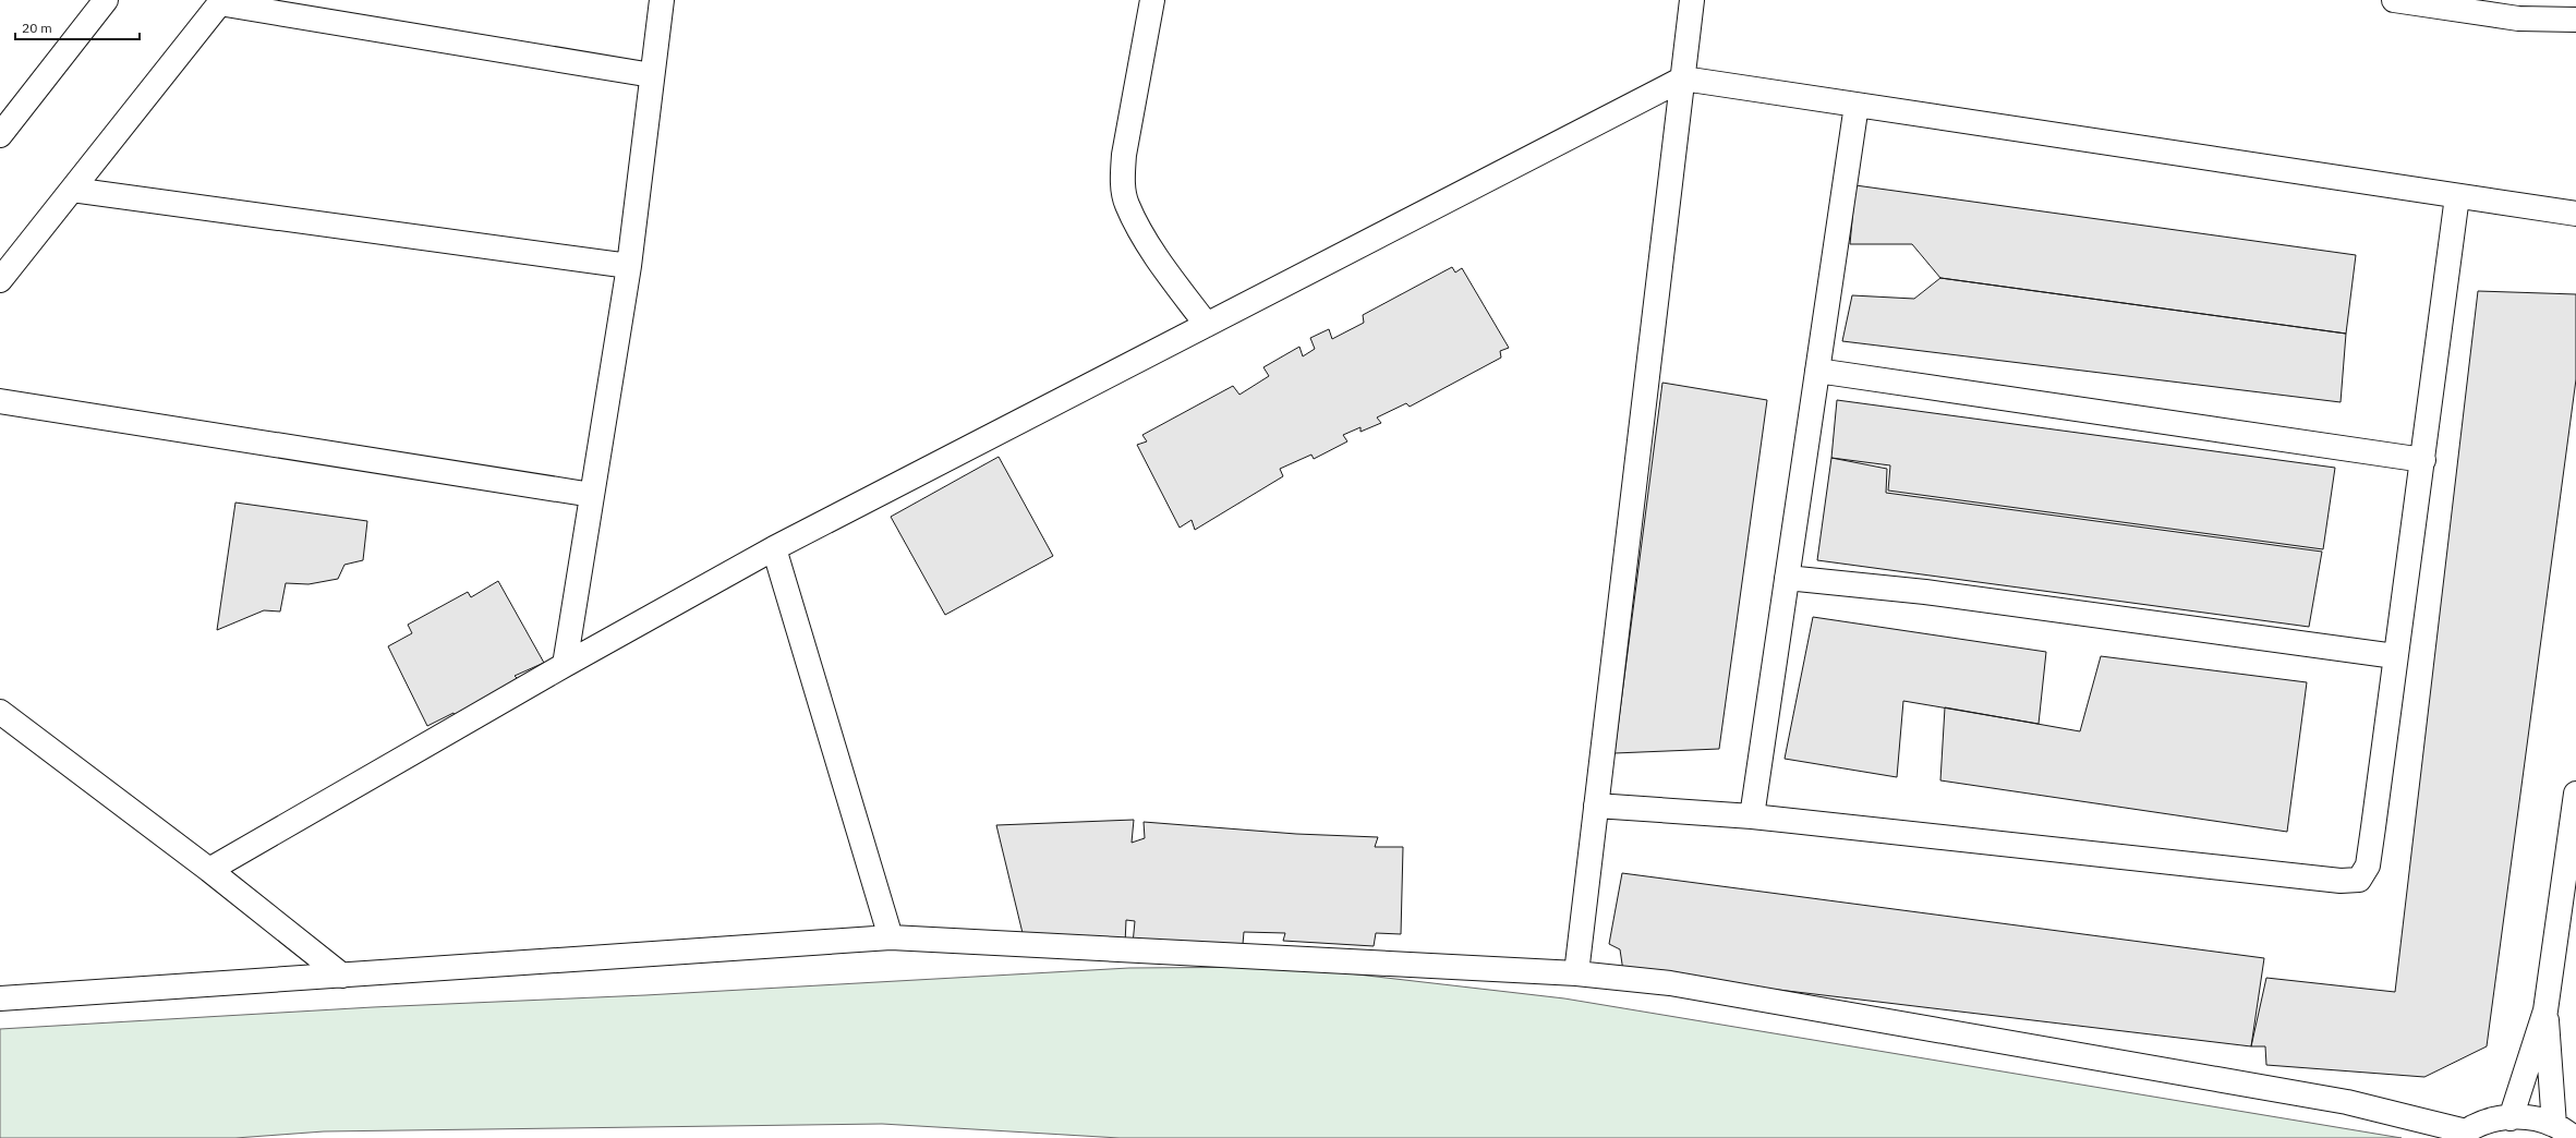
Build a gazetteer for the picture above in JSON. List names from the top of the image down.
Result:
{
  "scale_bar": "20 m"
}
